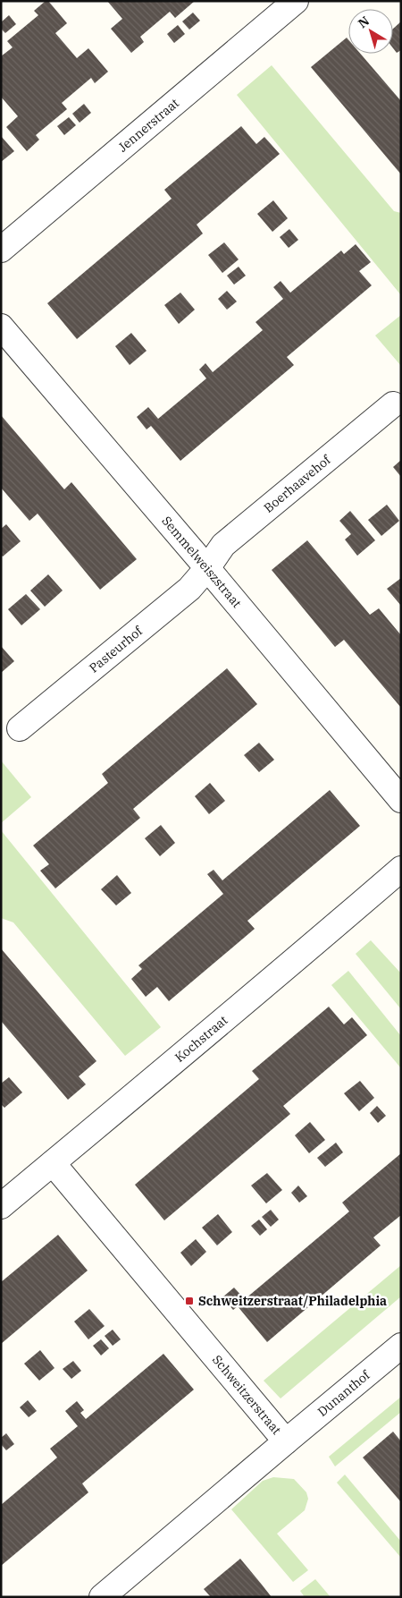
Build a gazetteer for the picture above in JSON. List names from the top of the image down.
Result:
{
  "streets": {
    "street": [
      "Jennerstraat",
      "Boerhaavehof",
      "Semmelweiszstraat",
      "Pasteurhof",
      "Kochstraat",
      "Dunanthof",
      "Schweitzerstraat"
    ]
  },
  "crossings": [
    ["Boerhaavehof", "Semmelweiszstraat"],
    ["Boerhaavehof", "Pasteurhof"],
    ["Semmelweiszstraat", "Pasteurhof"],
    ["Kochstraat", "Schweitzerstraat"],
    ["Dunanthof", "Schweitzerstraat"]
  ],
  "places": {
    "transit": ["Schweitzerstraat/Philadelphia"]
  },
  "north": "top left"
}
